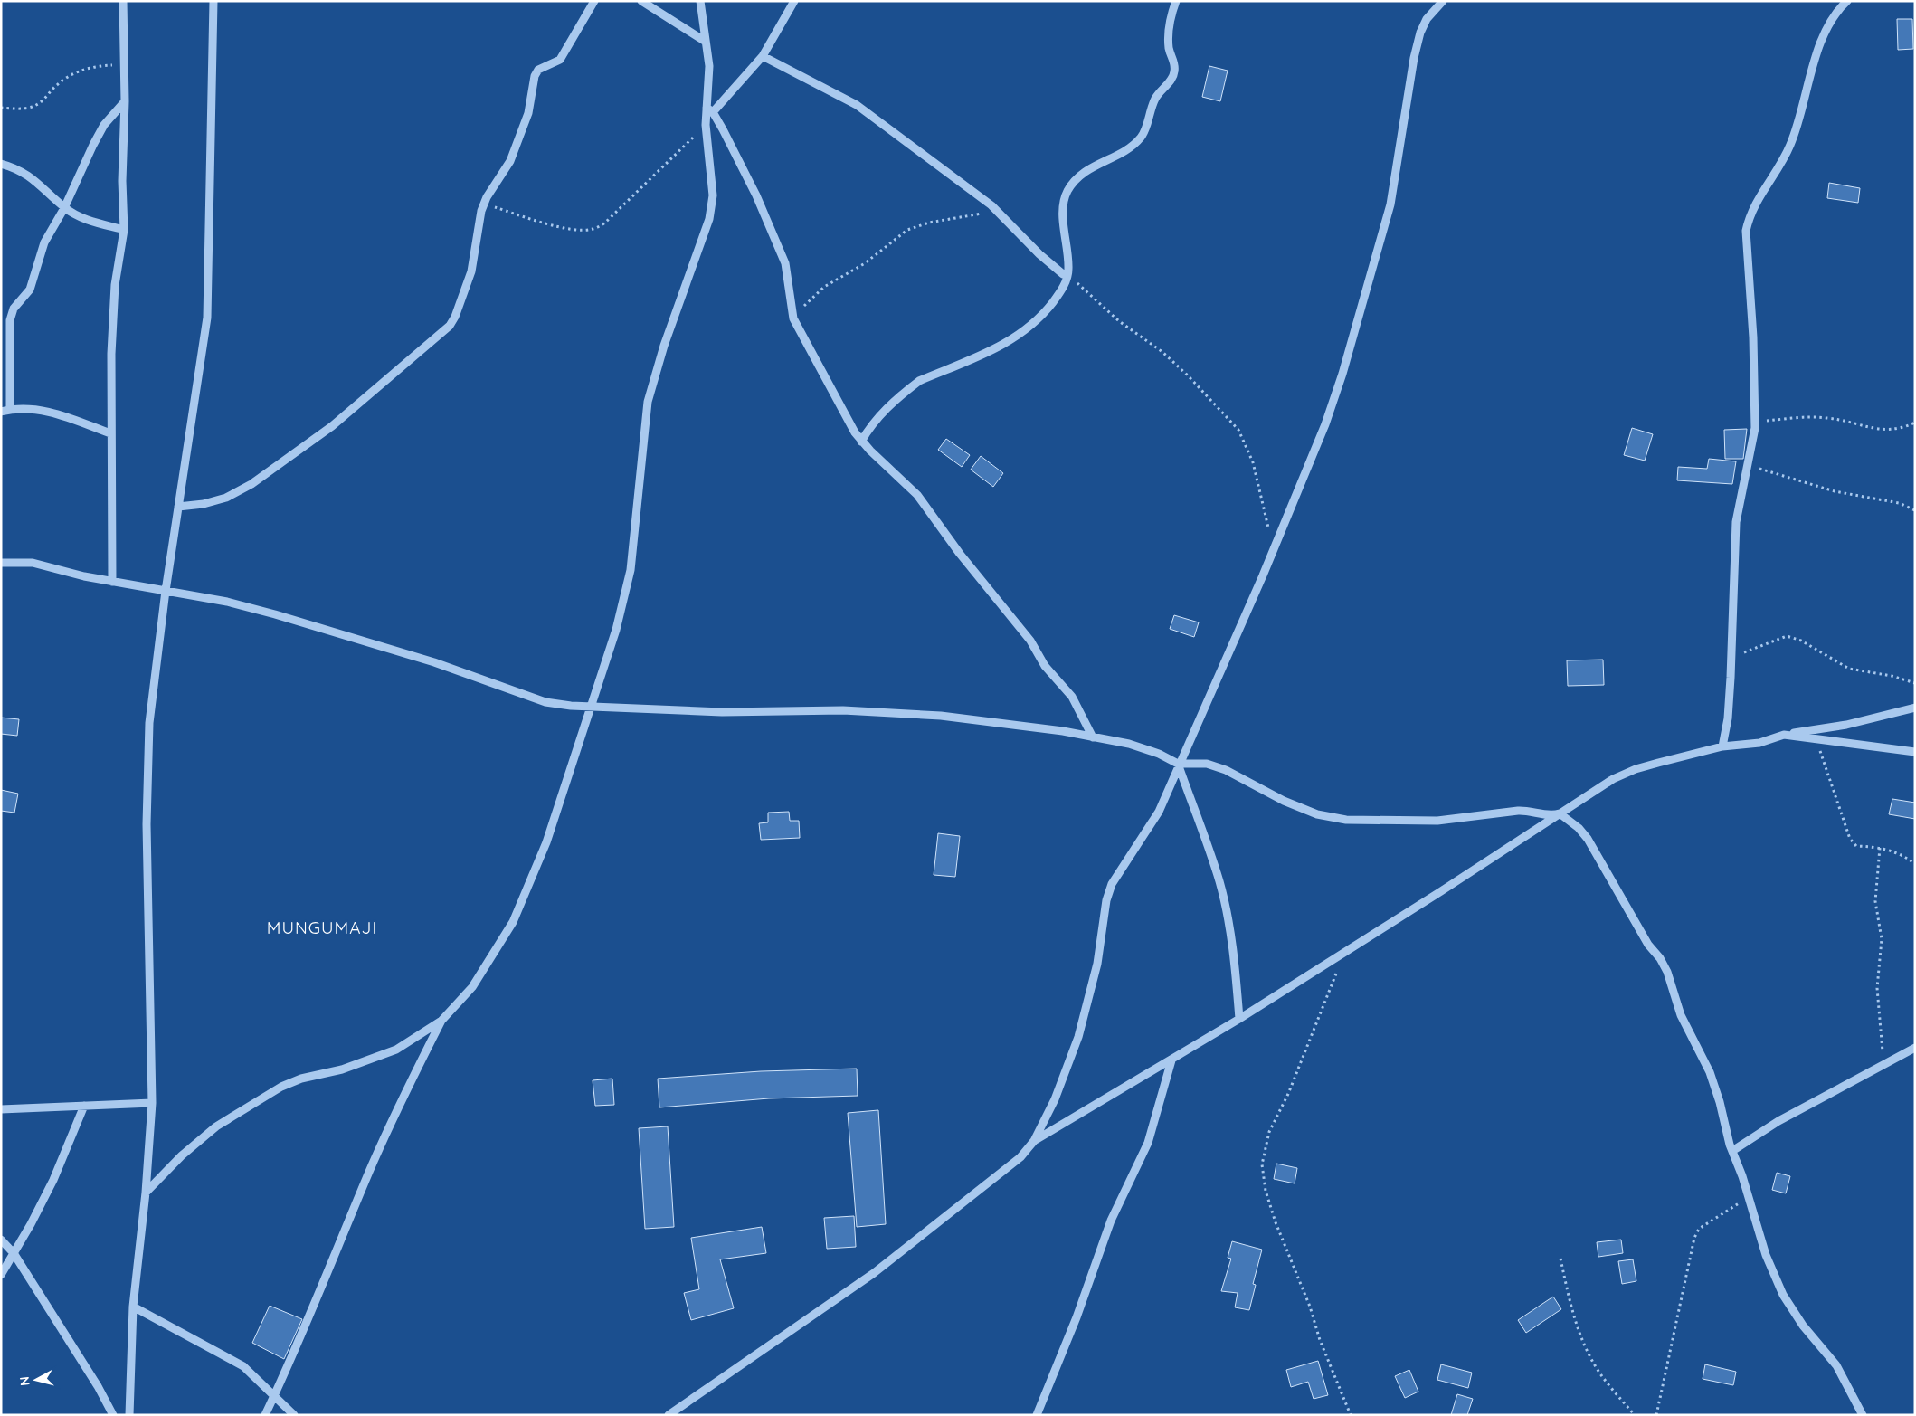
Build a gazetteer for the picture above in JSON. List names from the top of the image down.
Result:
{
  "districts": ["MUNGUMAJI"],
  "north": "left"
}
